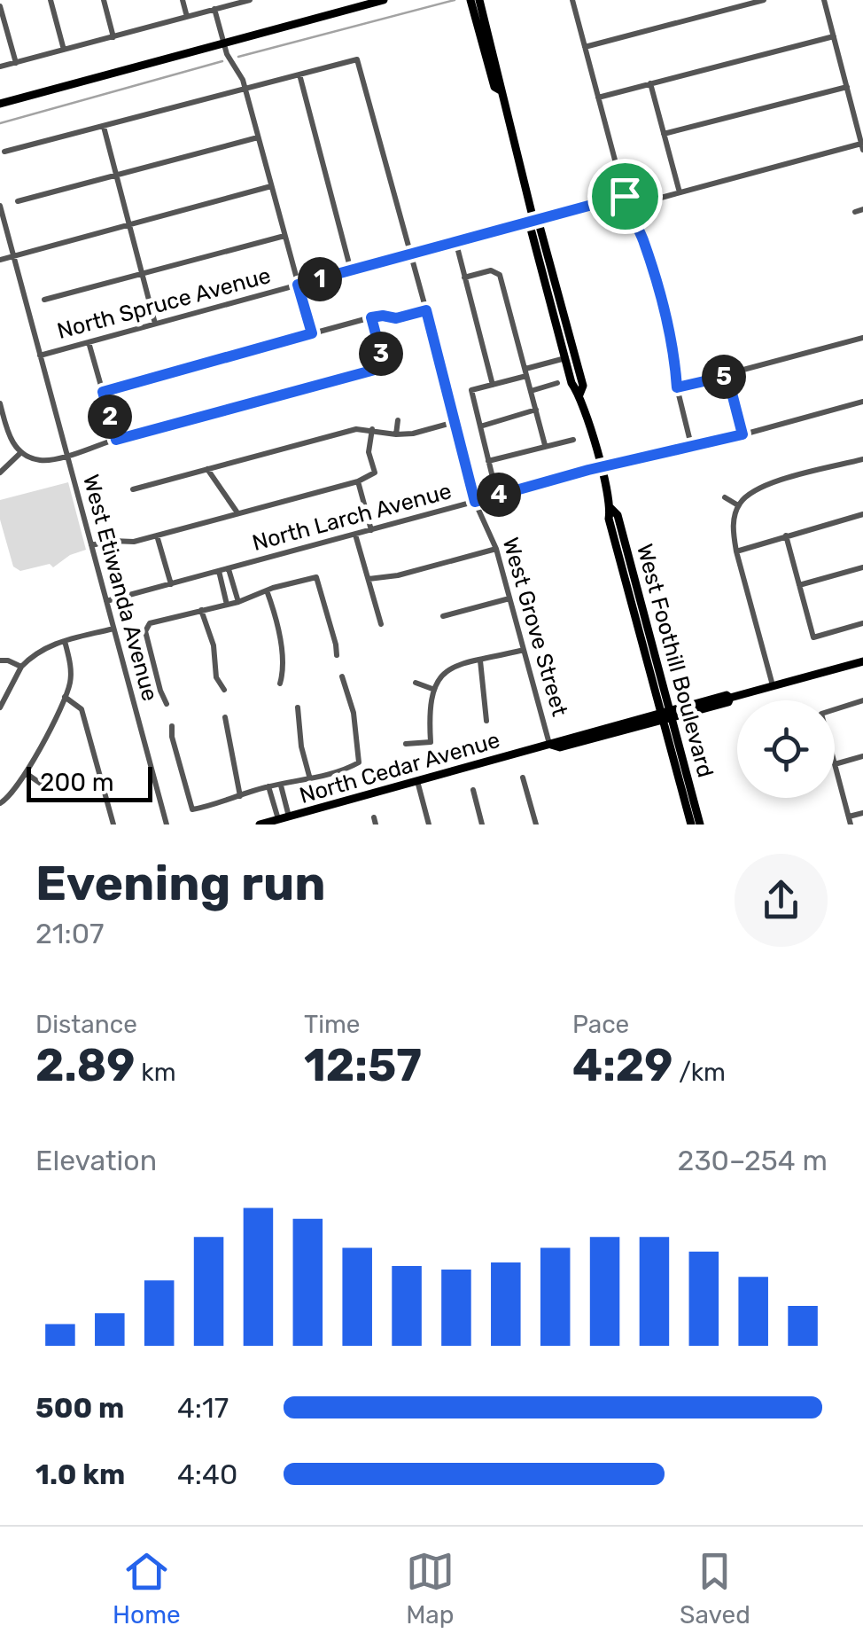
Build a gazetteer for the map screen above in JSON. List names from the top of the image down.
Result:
{
  "streets": {
    "main road": ["West Foothill Boulevard", "North Cedar Avenue"],
    "street": [
      "North Spruce Avenue",
      "North Larch Avenue",
      "West Etiwanda Avenue",
      "West Grove Street"
    ]
  },
  "crossings": [
    ["North Spruce Avenue", "West Etiwanda Avenue"],
    ["North Spruce Avenue", "West Grove Street"],
    ["North Spruce Avenue", "West Foothill Boulevard"],
    ["North Larch Avenue", "West Etiwanda Avenue"],
    ["North Larch Avenue", "West Grove Street"],
    ["North Larch Avenue", "West Foothill Boulevard"],
    ["West Grove Street", "North Cedar Avenue"],
    ["West Foothill Boulevard", "North Cedar Avenue"]
  ],
  "scale_bar": "200 m",
  "page": {
    "pins": [
      "1",
      "3",
      "5",
      "2",
      "4"
    ],
    "scale": "200 m",
    "heading": ["Evening run", "21:07"],
    "stats": [
      ["Distance", "2.89 km"],
      ["Time", "12:57"],
      ["Pace", "4:29 /km"]
    ],
    "chart": ["Elevation", "230–254 m"],
    "list": [
      {
        "name": "500 m",
        "note": "4:17"
      },
      {
        "name": "1.0 km",
        "note": "4:40"
      }
    ],
    "tabs": ["Home", "Map", "Saved"]
  }
}
